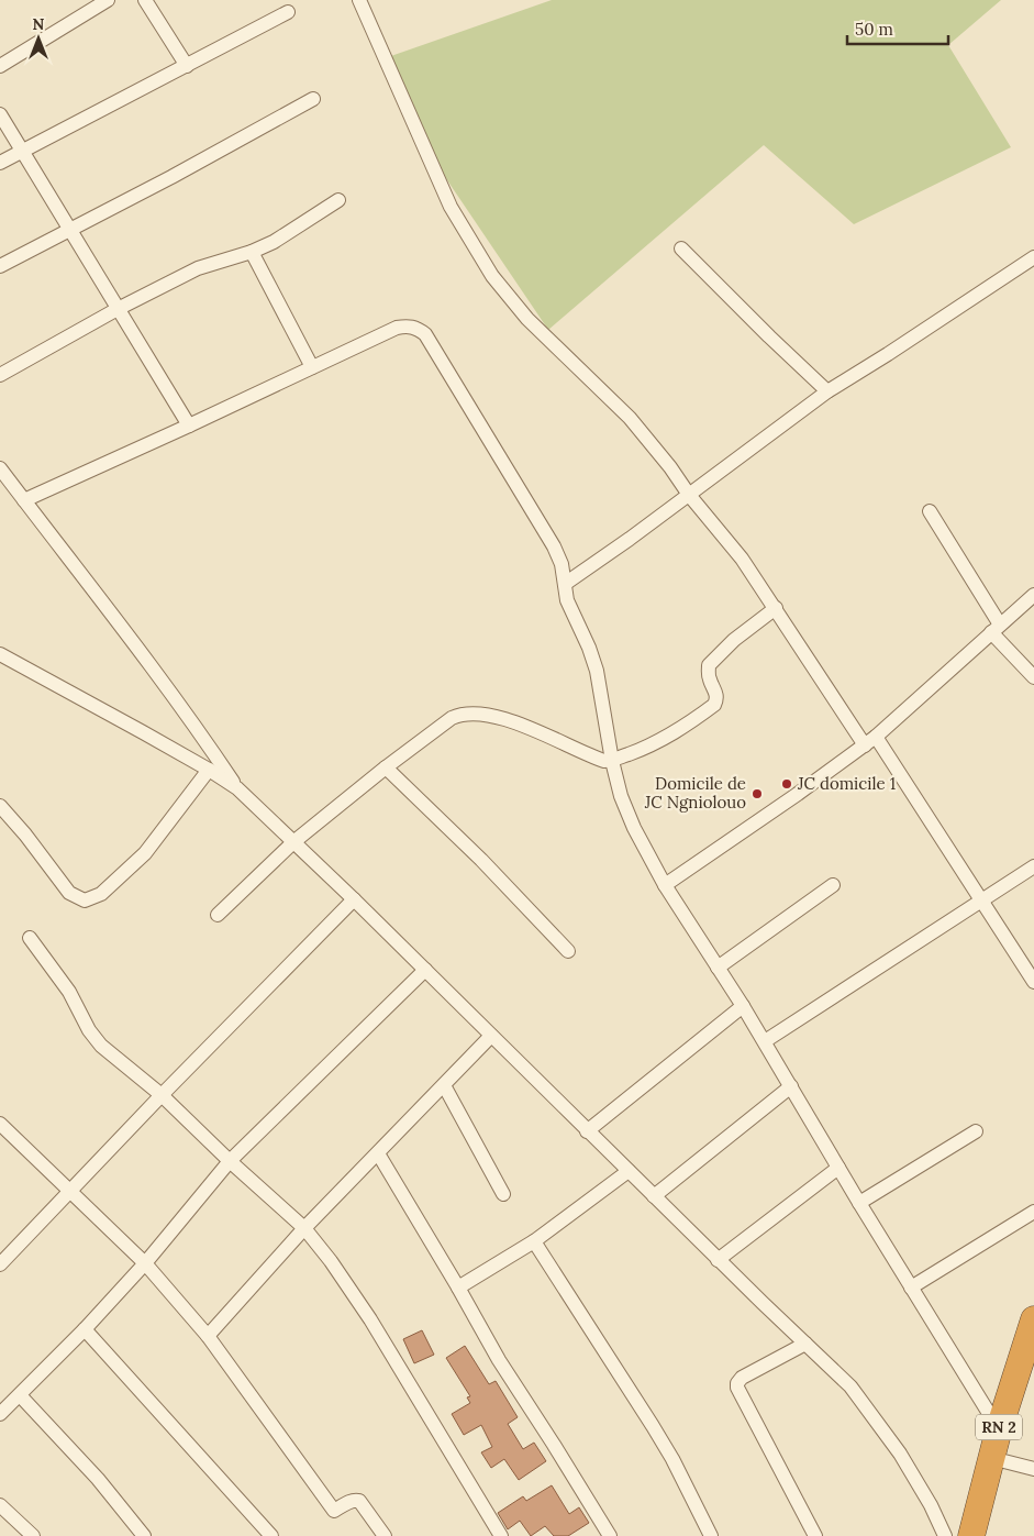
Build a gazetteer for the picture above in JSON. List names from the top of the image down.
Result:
{
  "streets": {
    "highway": ["RN 2"]
  },
  "places": ["JC domicile 1", "Domicile de JC Ngniolouo"],
  "scale_bar": "50 m",
  "north": "top"
}
